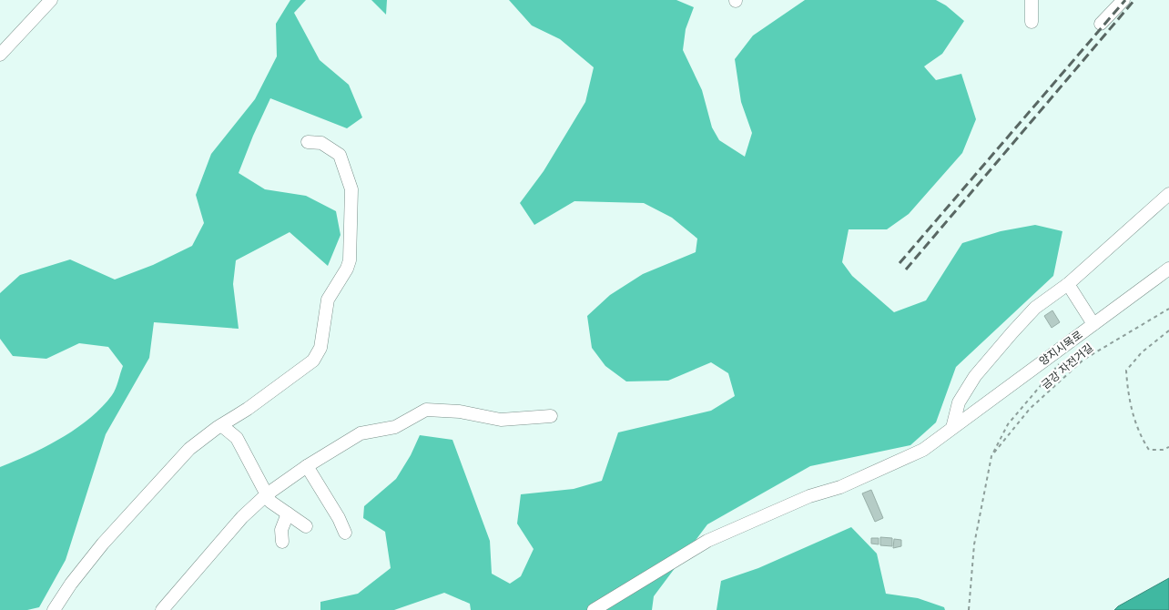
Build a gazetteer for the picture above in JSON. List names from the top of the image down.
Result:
{
  "streets": {
    "street": ["양지시목로"],
    "path": ["금강 자전거길"]
  }
}
